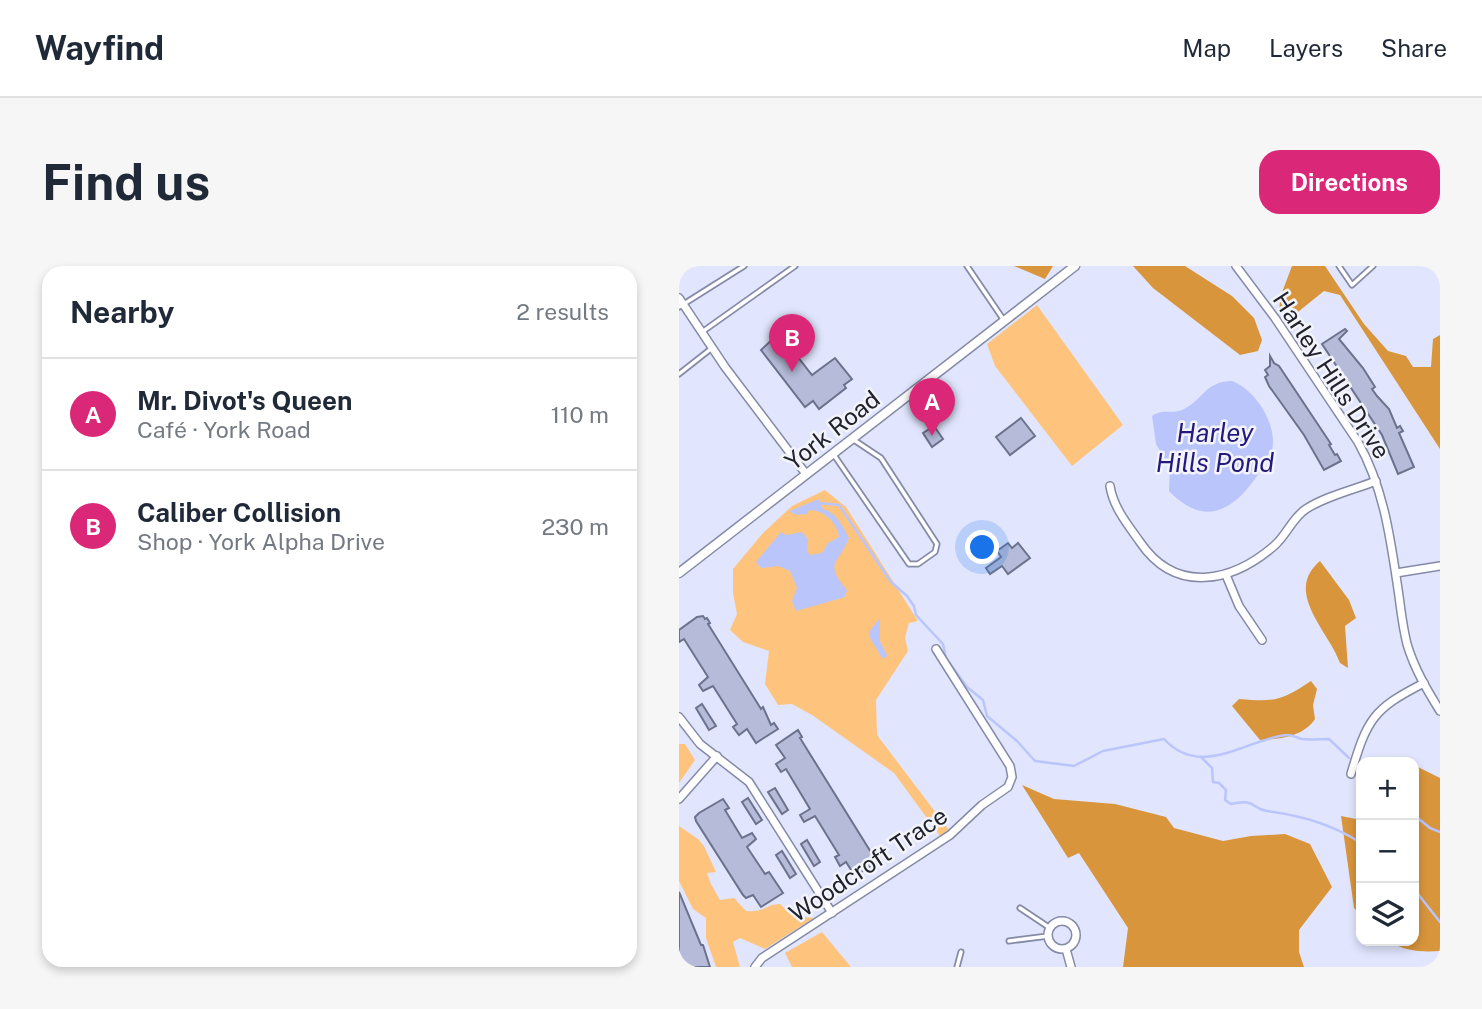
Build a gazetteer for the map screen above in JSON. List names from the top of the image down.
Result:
{
  "streets": {
    "street": ["Harley Hills Drive", "York Road", "Woodcroft Trace"]
  },
  "water": ["Harley Hills Pond"],
  "page": {
    "header": "Wayfind",
    "nav": ["Map", "Layers", "Share"],
    "buttons": "Directions",
    "title": "Find us",
    "heading": ["Nearby", "2 results"],
    "pins": ["B", "A"],
    "list": [
      {
        "mark": "A",
        "name": "Mr. Divot's Queen",
        "note": "Café · York Road",
        "value": "110 m"
      },
      {
        "mark": "B",
        "name": "Caliber Collision",
        "note": "Shop · York Alpha Drive",
        "value": "230 m"
      }
    ],
    "map_buttons": ["+", "−"]
  }
}
